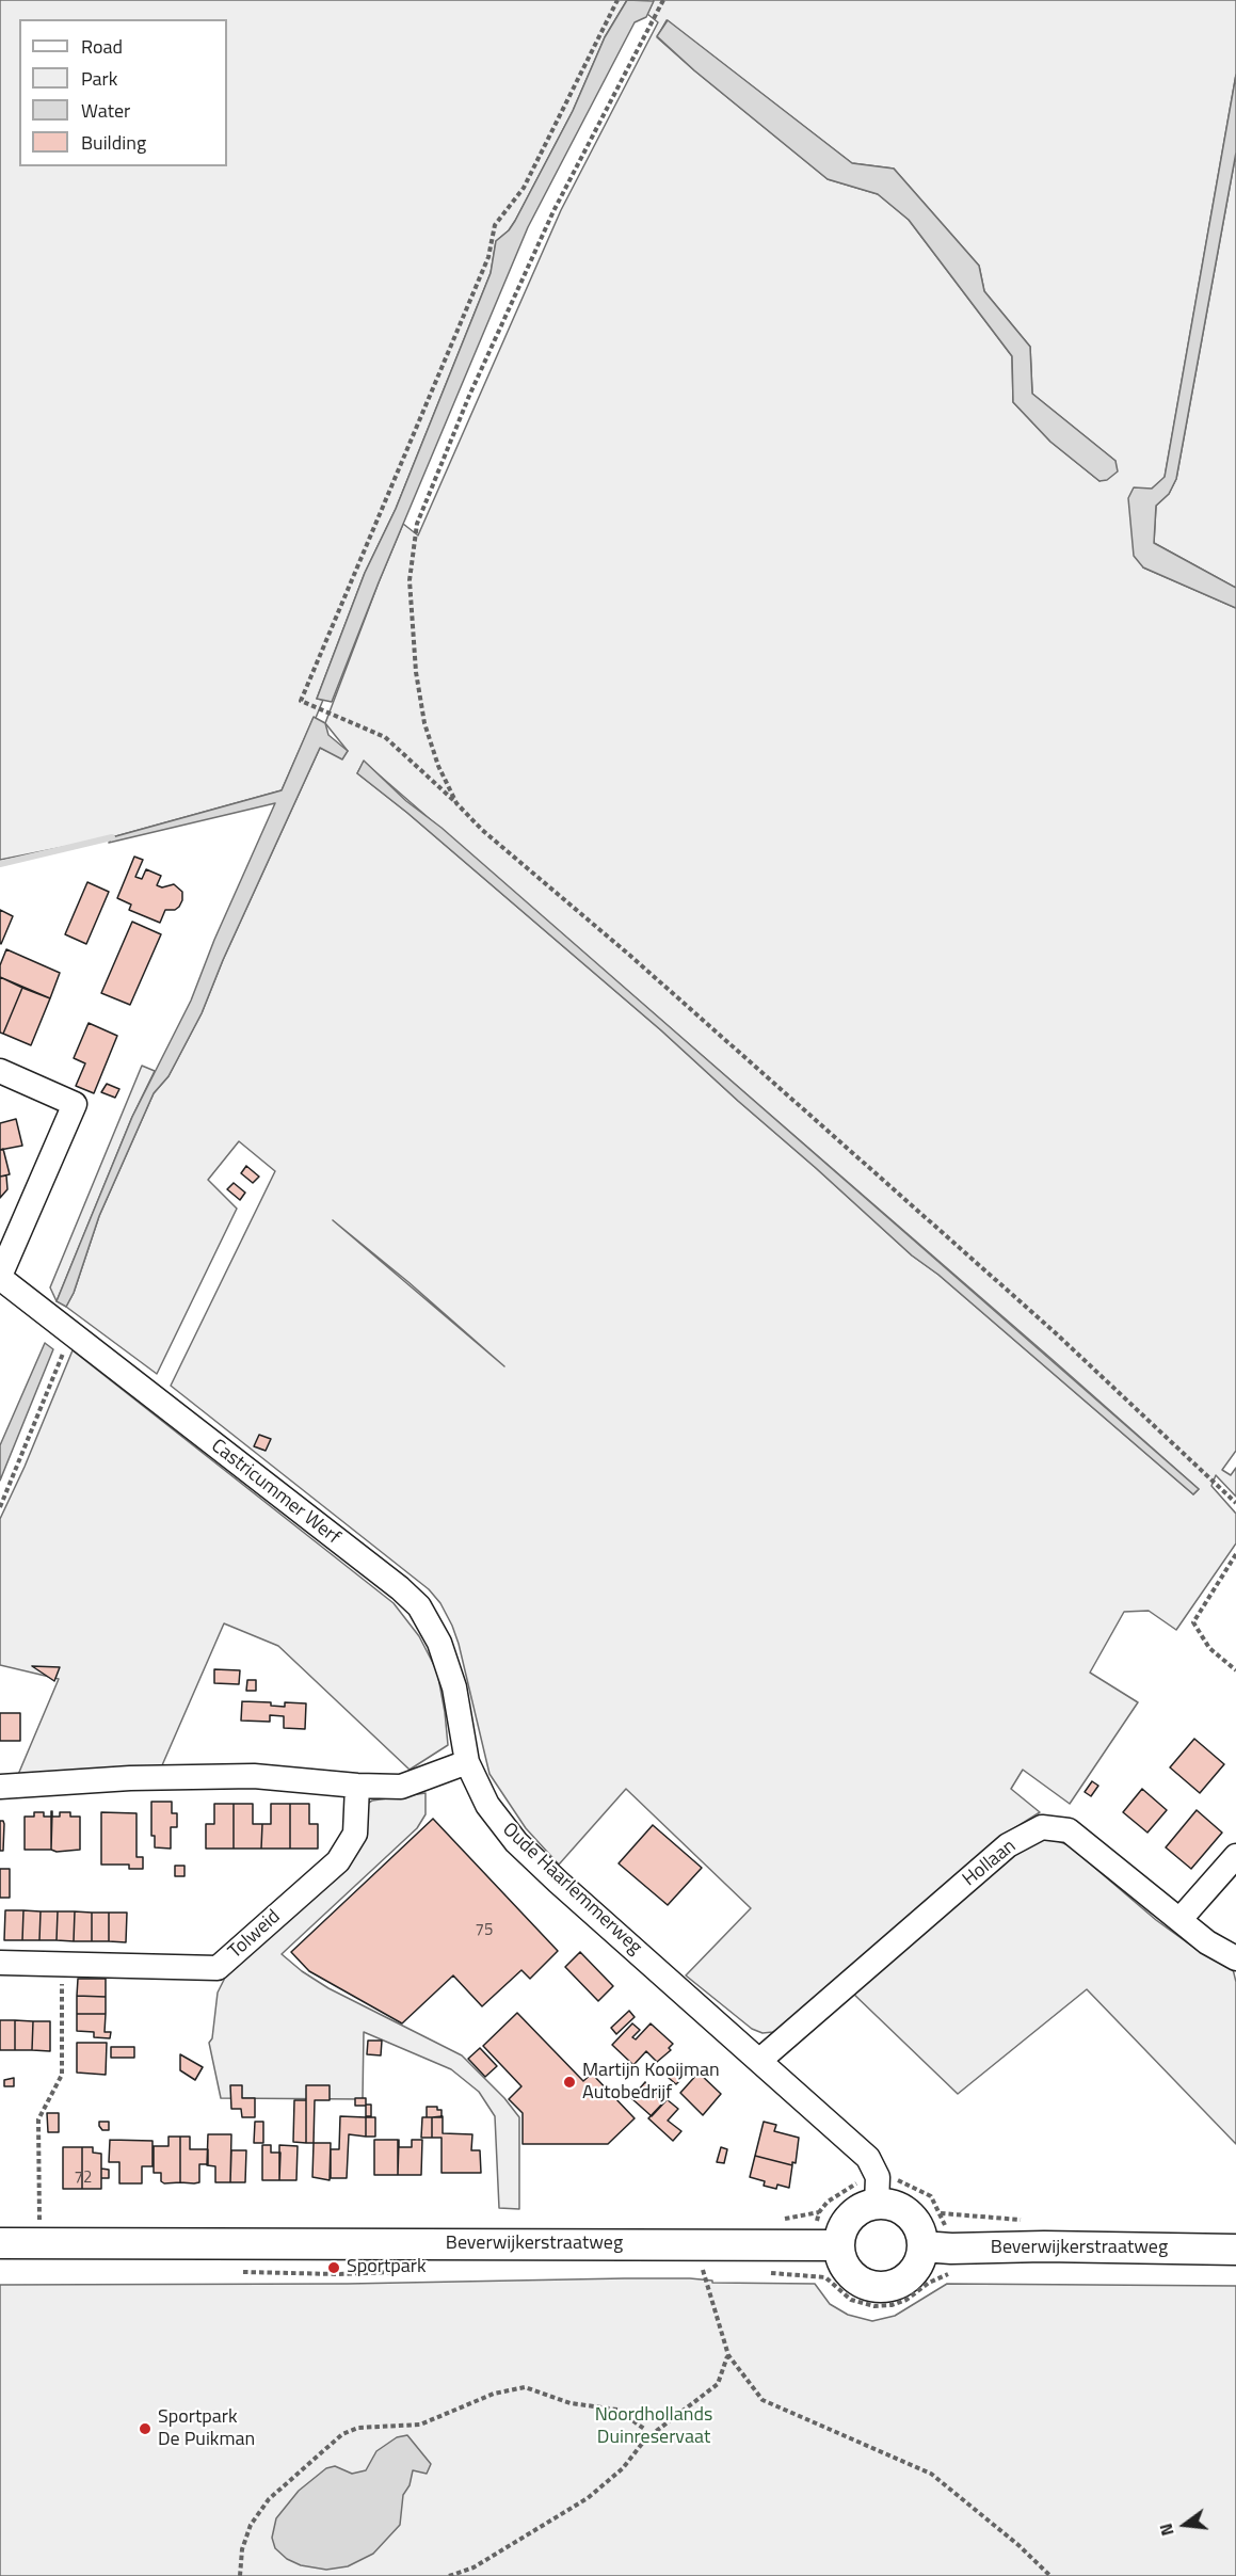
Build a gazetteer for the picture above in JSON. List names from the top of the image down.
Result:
{
  "streets": {
    "main road": ["Beverwijkerstraatweg"],
    "street": [
      "Castricummer Werf",
      "Hollaan",
      "Oude Haarlemmerweg",
      "Tolweid"
    ]
  },
  "crossings": [
    ["Castricummer Werf", "Oude Haarlemmerweg"],
    ["Hollaan", "Oude Haarlemmerweg"],
    ["Oude Haarlemmerweg", "Beverwijkerstraatweg"]
  ],
  "parks": ["Noordhollands Duinreservaat"],
  "places": ["Martijn Kooijman Autobedrijf", "Sportpark", "Sportpark De Puikman"],
  "house_numbers": ["75", "72"],
  "legend": [
    "Road",
    "Park",
    "Water",
    "Building"
  ],
  "north": "left"
}
